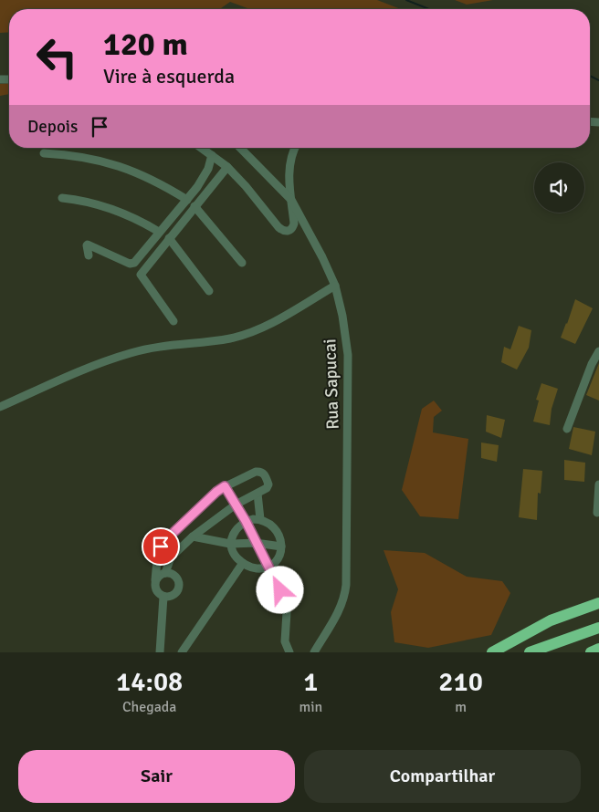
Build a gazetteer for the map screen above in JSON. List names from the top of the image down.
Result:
{
  "streets": {
    "street": ["Rua Sapucai"]
  },
  "page": {
    "turn": ["120 m", "Vire à esquerda"],
    "then": "Depois",
    "eta": [
      "14:08",
      "Chegada",
      "1",
      "min",
      "210",
      "m"
    ],
    "buttons": ["Sair", "Compartilhar"]
  }
}
